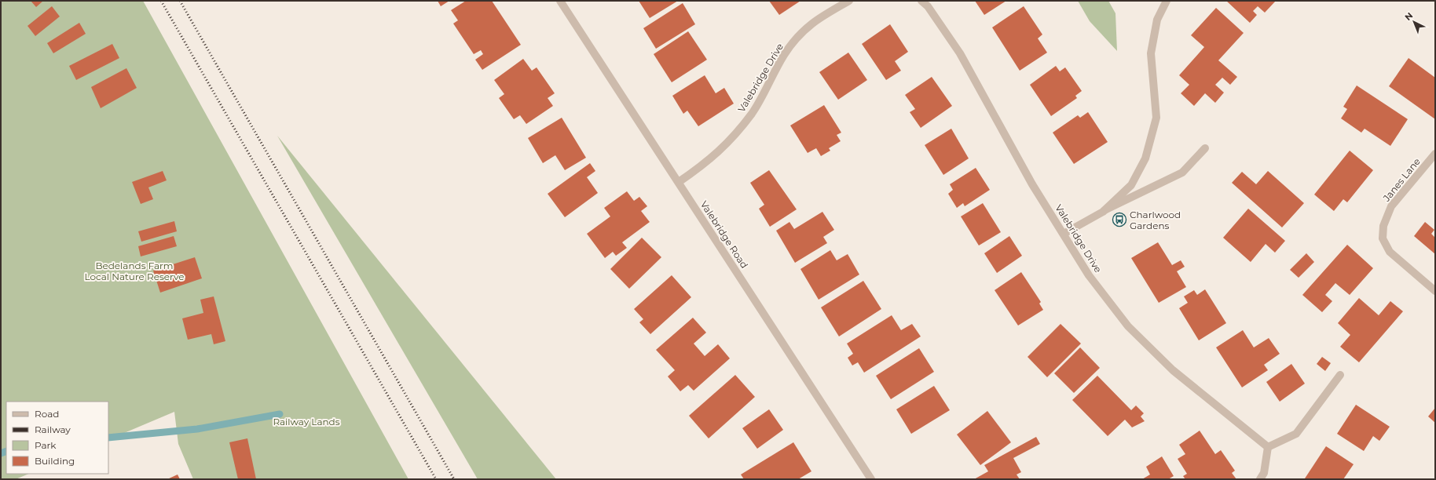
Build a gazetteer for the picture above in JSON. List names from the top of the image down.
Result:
{
  "streets": {
    "street": ["Valebridge Drive", "Janes Lane", "Valebridge Road"]
  },
  "crossings": [
    ["Valebridge Drive", "Valebridge Road"]
  ],
  "parks": ["Bedelands Farm Local Nature Reserve", "Railway Lands"],
  "places": {
    "bus stop": ["Charlwood Gardens"]
  },
  "legend": [
    "Road",
    "Railway",
    "Park",
    "Building"
  ],
  "north": "top left"
}
